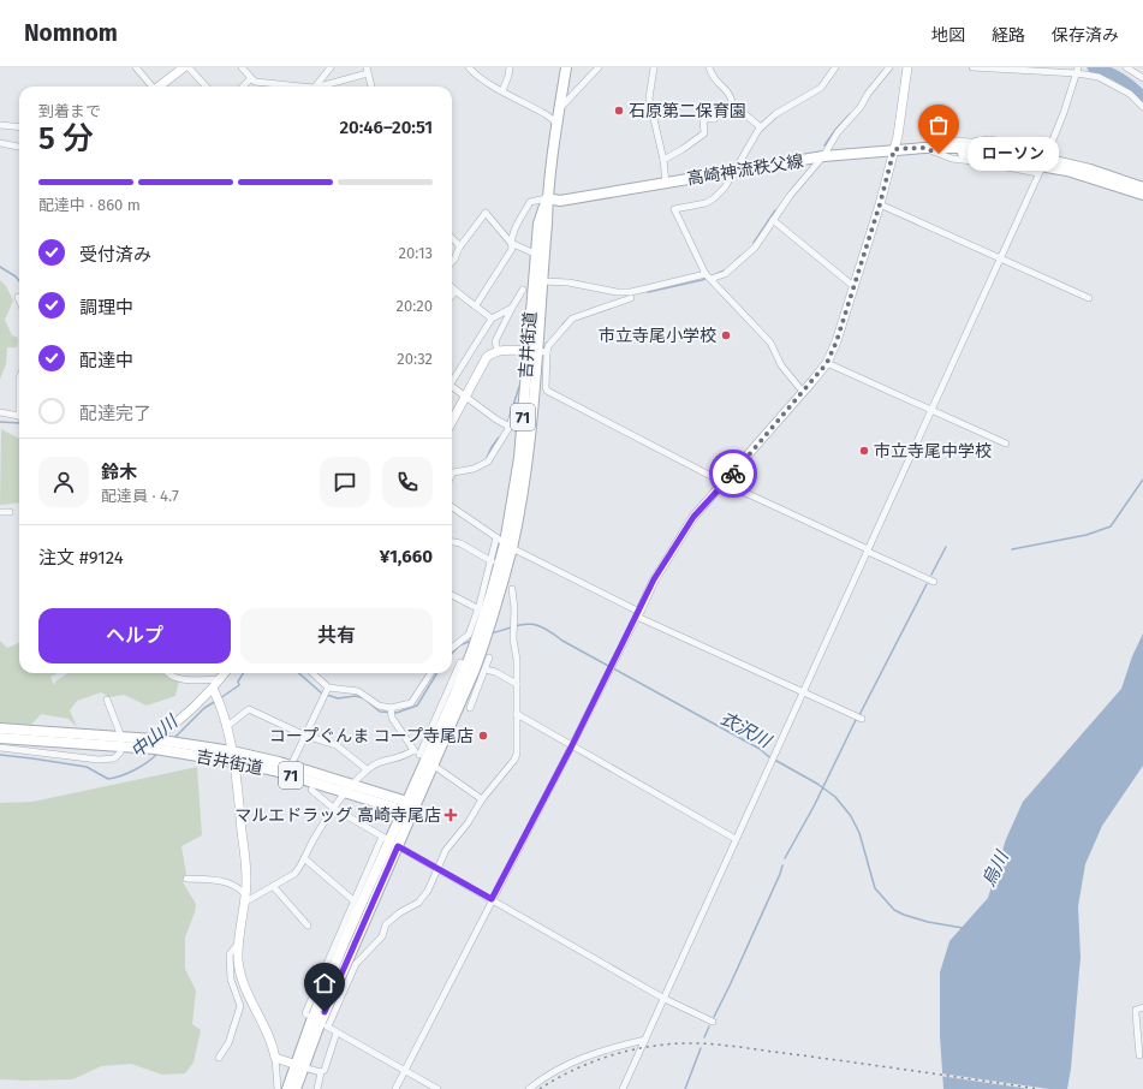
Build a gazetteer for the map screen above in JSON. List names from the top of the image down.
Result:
{
  "streets": {
    "main road": ["高崎神流秩父線", "吉井街道", "71"]
  },
  "crossings": [
    ["高崎神流秩父線", "吉井街道"],
    ["吉井街道", "71"]
  ],
  "water": ["衣沢川", "中山川", "烏川"],
  "places": {
    "other": [
      "石原第二保育園",
      "ローソン",
      "市立寺尾小学校",
      "市立寺尾中学校",
      "コープぐんま コープ寺尾店"
    ],
    "health": ["マルエドラッグ 高崎寺尾店"]
  },
  "page": {
    "header": "Nomnom",
    "nav": ["地図", "経路", "保存済み"],
    "heading": ["5 分", "到着まで", "20:46–20:51"],
    "panel": [
      "鈴木",
      "配達員 · 4.7",
      "注文 #9124",
      "¥1,660"
    ],
    "bubble": "ローソン",
    "bar": "配達中 · 860 m",
    "list": [
      ["受付済み", "20:13"],
      ["調理中", "20:20"],
      ["配達中", "20:32"],
      "配達完了"
    ],
    "buttons": ["ヘルプ", "共有"]
  }
}
